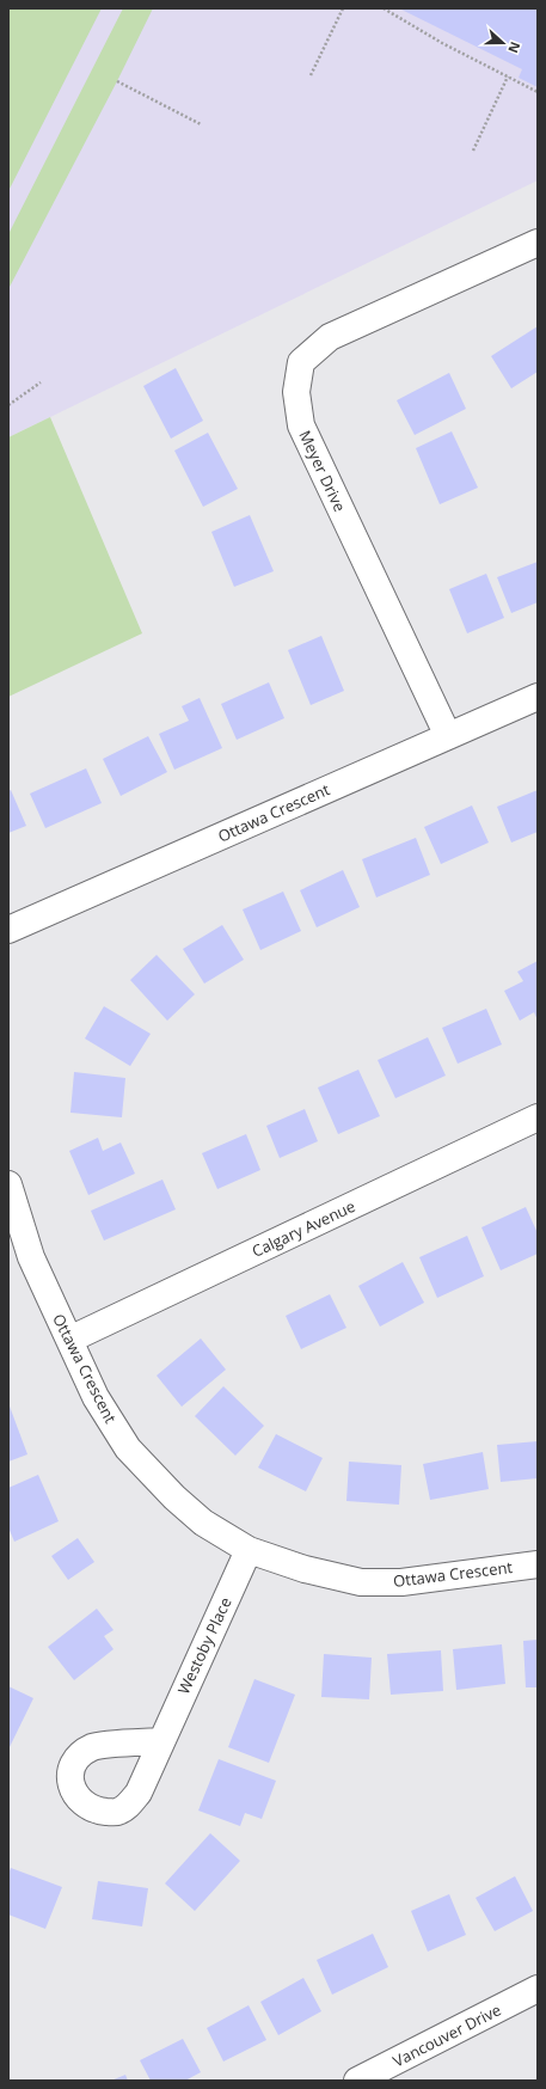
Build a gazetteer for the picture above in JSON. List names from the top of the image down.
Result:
{
  "streets": {
    "street": [
      "Meyer Drive",
      "Ottawa Crescent",
      "Calgary Avenue",
      "Westoby Place",
      "Vancouver Drive"
    ]
  },
  "crossings": [
    ["Meyer Drive", "Ottawa Crescent"],
    ["Ottawa Crescent", "Calgary Avenue"],
    ["Ottawa Crescent", "Westoby Place"]
  ],
  "north": "right"
}
